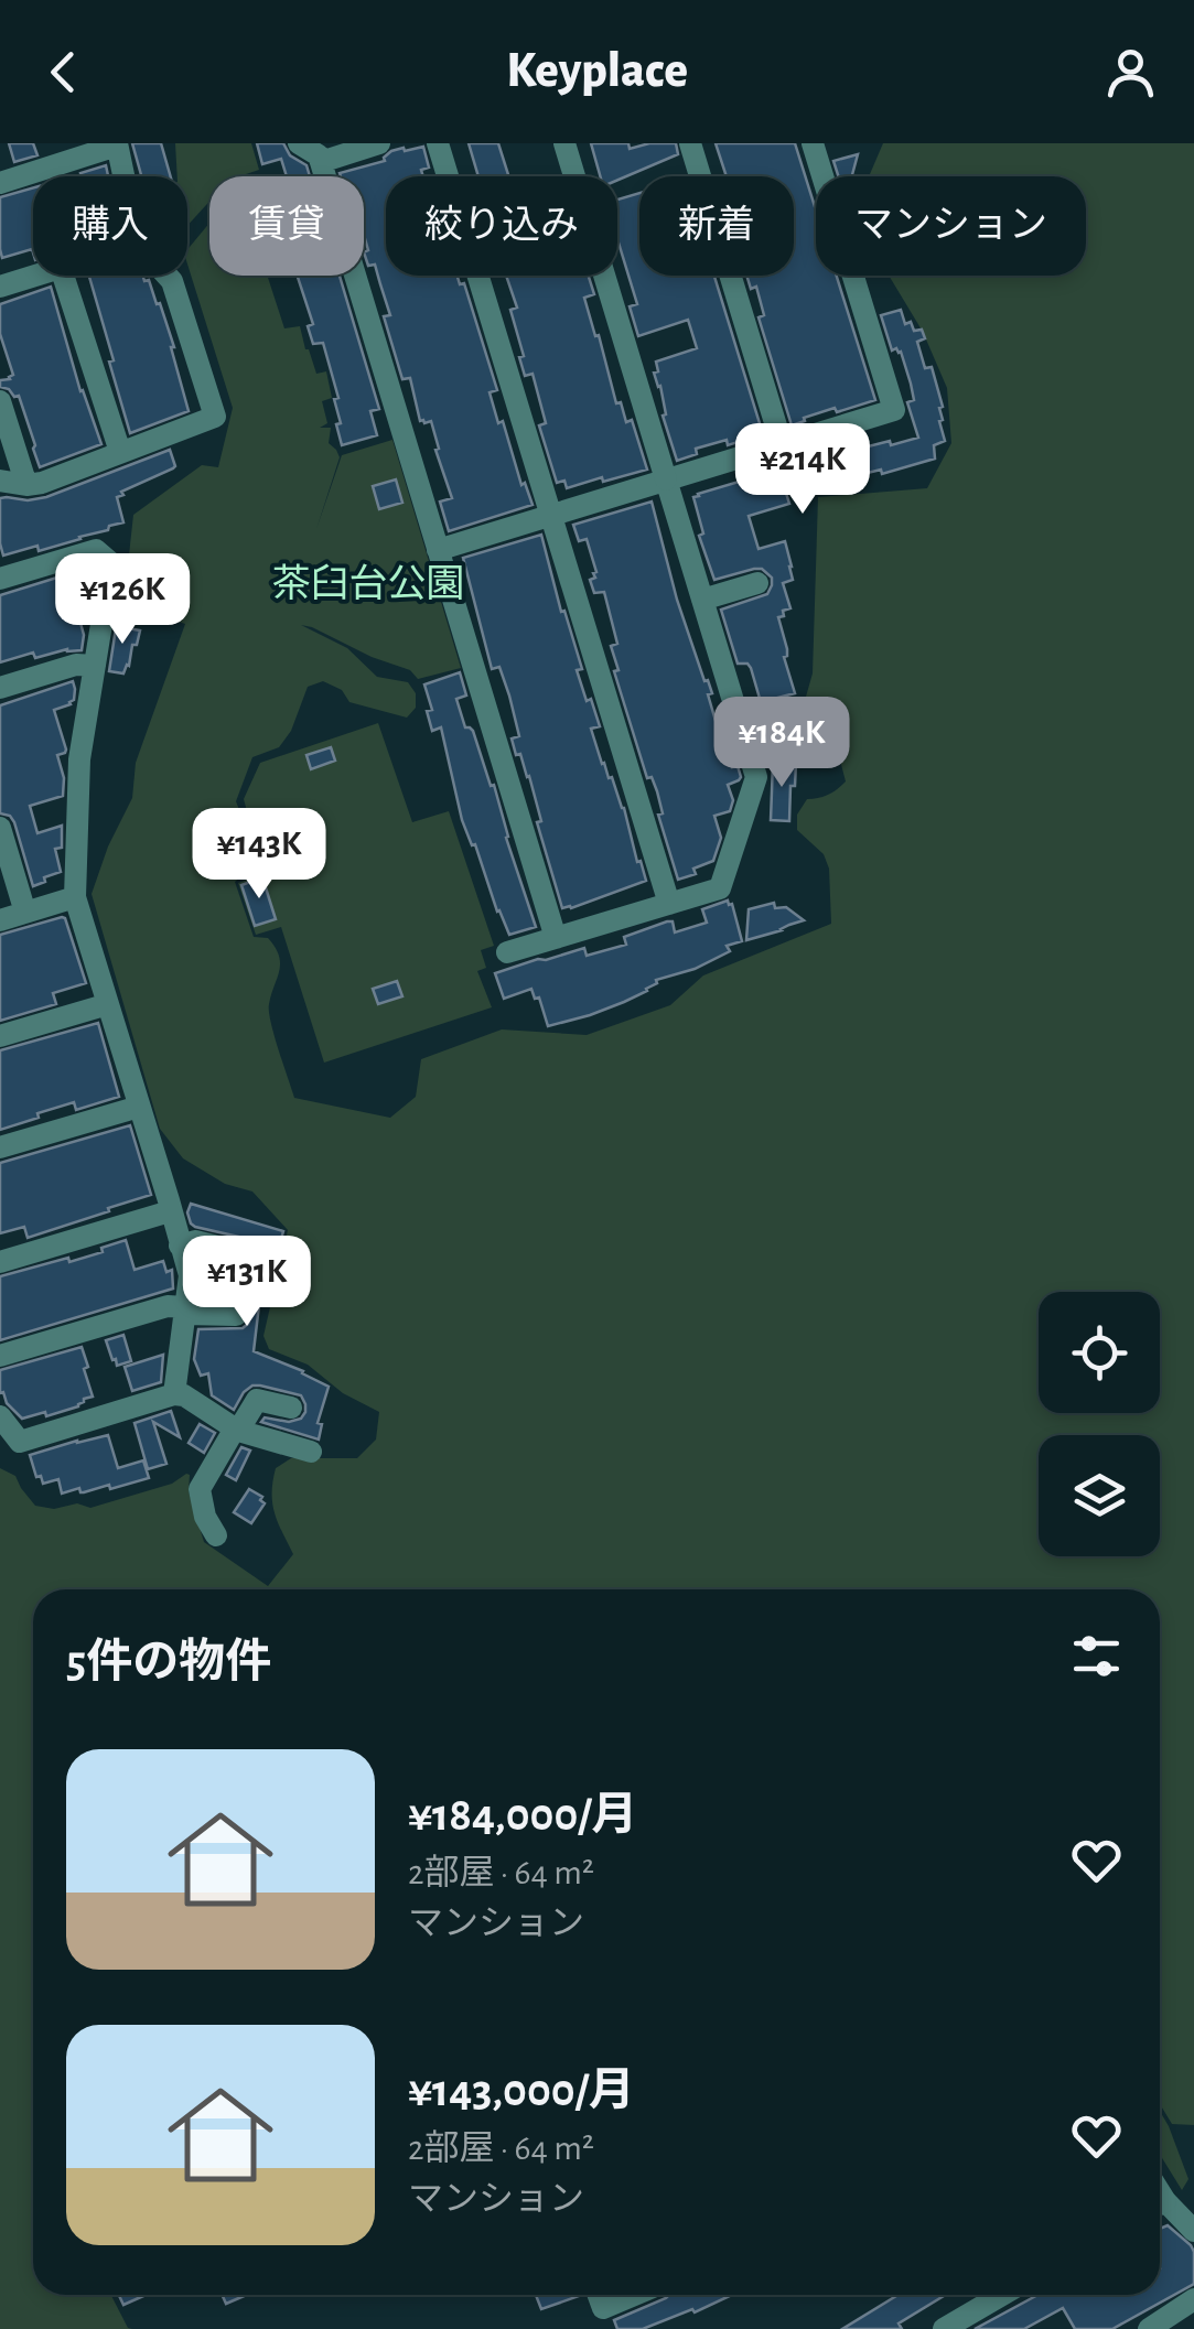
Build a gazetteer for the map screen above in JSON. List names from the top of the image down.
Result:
{
  "parks": ["茶臼台公園"],
  "page": {
    "header": "Keyplace",
    "chip": [
      "購入",
      "賃貸",
      "絞り込み",
      "新着",
      "マンション"
    ],
    "price": [
      "¥214K",
      "¥126K",
      "¥184K",
      "¥143K",
      "¥131K"
    ],
    "heading": "5件の物件",
    "list": [
      {
        "name": "¥184,000/月",
        "note": "2部屋 · 64 m² · マンション"
      },
      {
        "name": "¥143,000/月",
        "note": "2部屋 · 64 m² · マンション"
      }
    ]
  }
}
